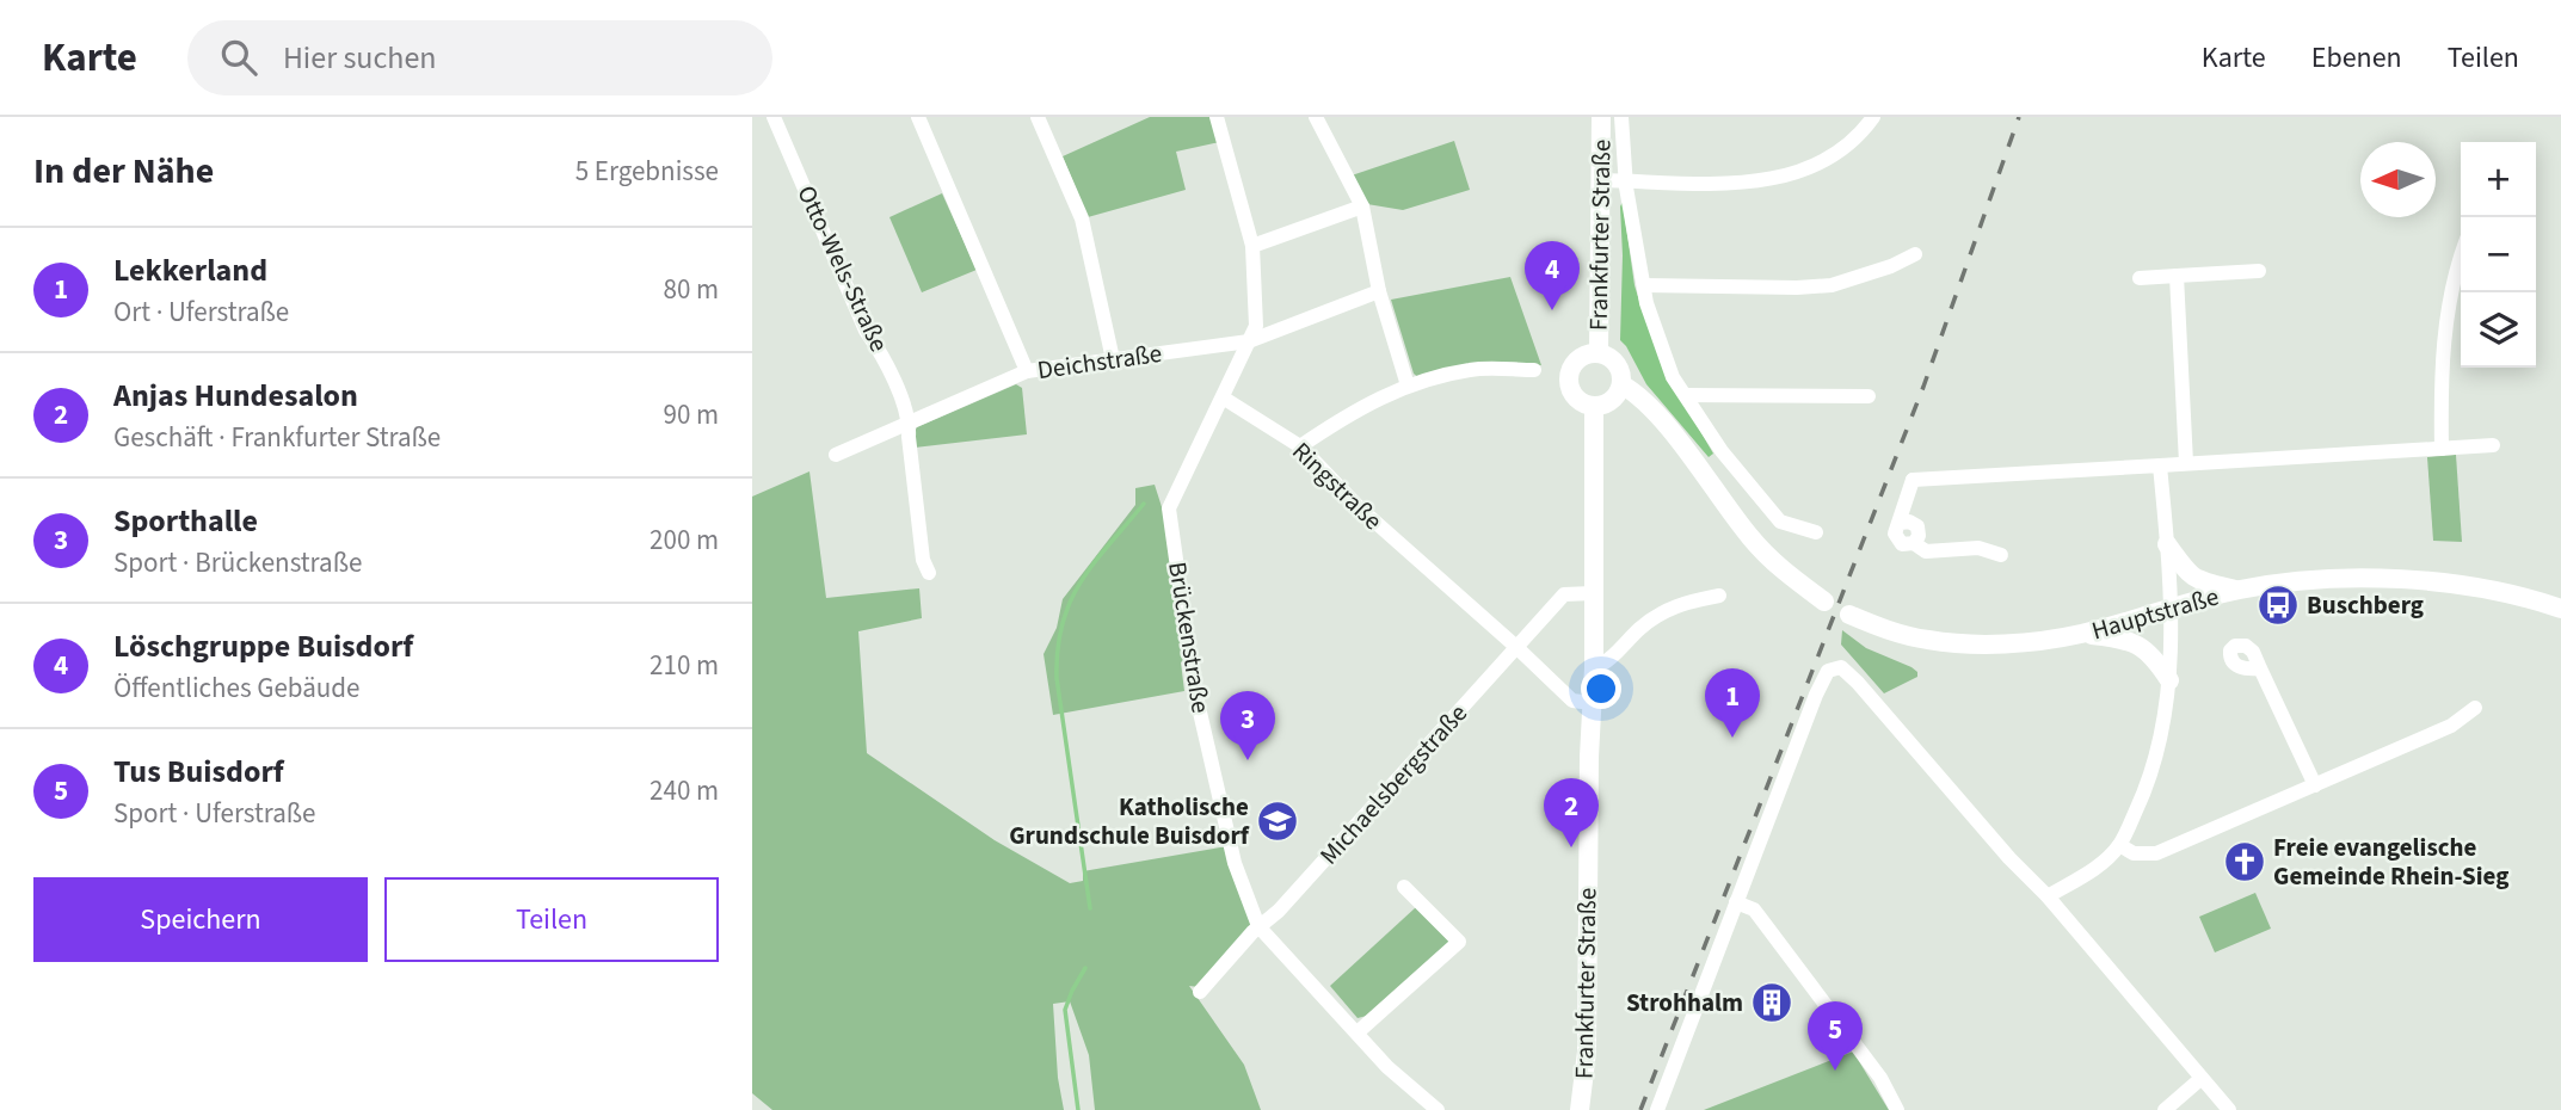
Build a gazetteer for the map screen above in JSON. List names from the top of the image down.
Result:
{
  "streets": {
    "main road": ["Frankfurter Straße", "Hauptstraße"],
    "street": [
      "Otto-Wels-Straße",
      "Deichstraße",
      "Ringstraße",
      "Brückenstraße",
      "Michaelsbergstraße"
    ]
  },
  "crossings": [
    ["Frankfurter Straße", "Ringstraße"],
    ["Frankfurter Straße", "Michaelsbergstraße"],
    ["Otto-Wels-Straße", "Deichstraße"],
    ["Ringstraße", "Brückenstraße"],
    ["Ringstraße", "Michaelsbergstraße"],
    ["Brückenstraße", "Michaelsbergstraße"]
  ],
  "places": {
    "bus stop": ["Buschberg"],
    "school or university": ["Katholische Grundschule Buisdorf"],
    "church": ["Freie evangelische Gemeinde Rhein-Sieg"],
    "building": ["Strohhalm"]
  },
  "north": "left",
  "page": {
    "header": "Karte",
    "search": "Hier suchen",
    "nav": ["Karte", "Ebenen", "Teilen"],
    "heading": ["In der Nähe", "5 Ergebnisse"],
    "map_buttons": ["+", "−"],
    "list": [
      {
        "mark": "1",
        "name": "Lekkerland",
        "note": "Ort · Uferstraße",
        "value": "80 m"
      },
      {
        "mark": "2",
        "name": "Anjas Hundesalon",
        "note": "Geschäft · Frankfurter Straße",
        "value": "90 m"
      },
      {
        "mark": "3",
        "name": "Sporthalle",
        "note": "Sport · Brückenstraße",
        "value": "200 m"
      },
      {
        "mark": "4",
        "name": "Löschgruppe Buisdorf",
        "note": "Öffentliches Gebäude",
        "value": "210 m"
      },
      {
        "mark": "5",
        "name": "Tus Buisdorf",
        "note": "Sport · Uferstraße",
        "value": "240 m"
      }
    ],
    "pins": [
      "4",
      "1",
      "3",
      "2",
      "5"
    ],
    "buttons": ["Speichern", "Teilen"]
  }
}
